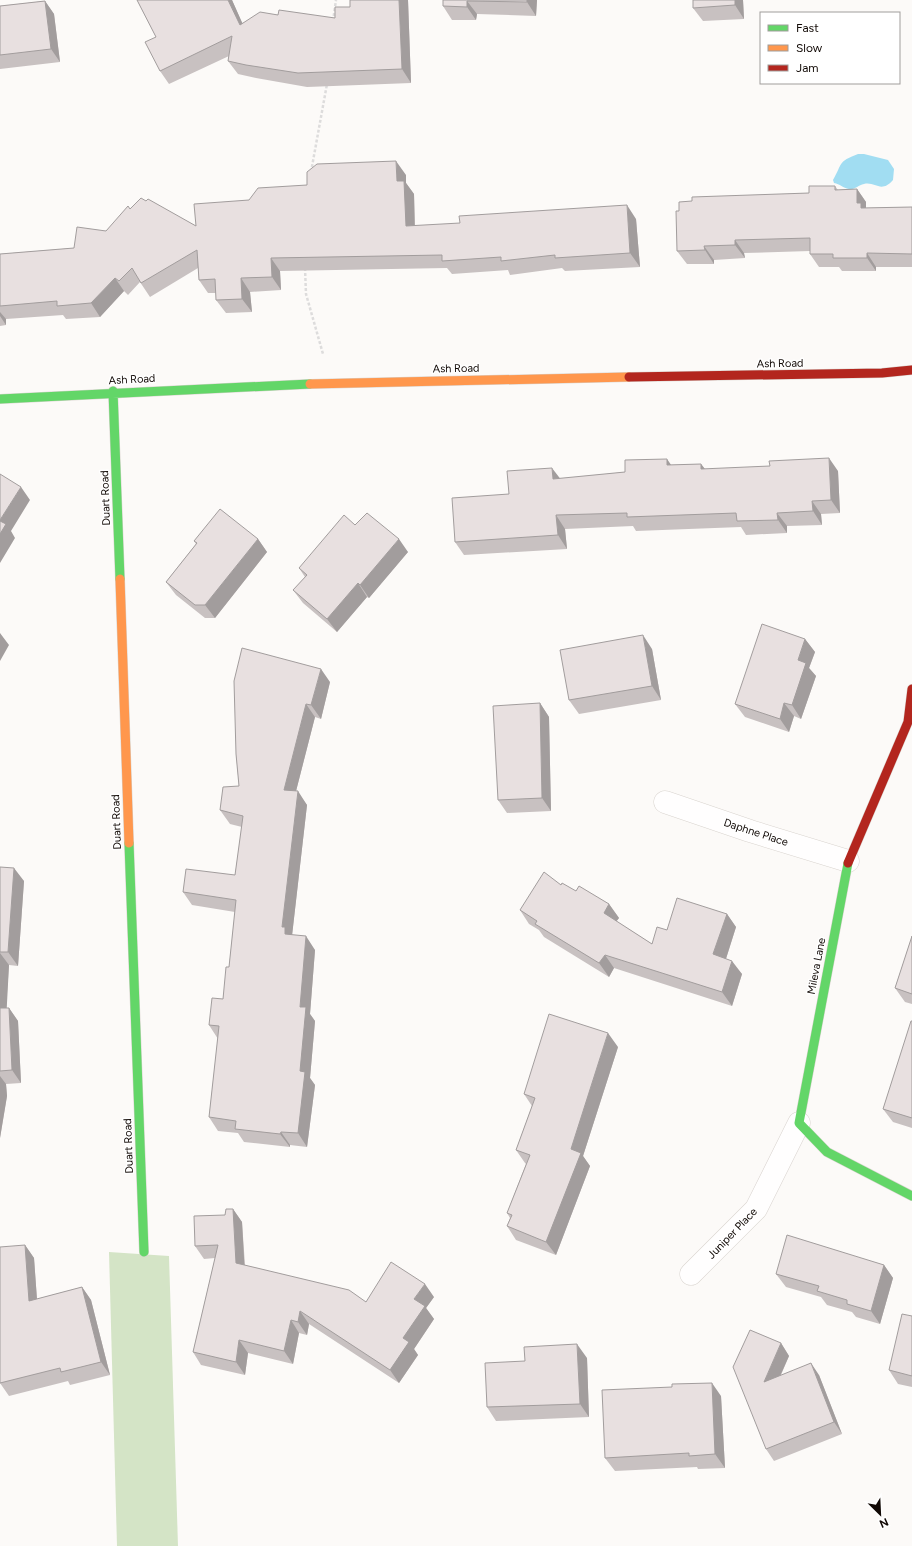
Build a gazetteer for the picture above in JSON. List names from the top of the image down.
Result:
{
  "streets": {
    "street": [
      "Ash Road",
      "Duart Road",
      "Daphne Place",
      "Mileva Lane",
      "Juniper Place"
    ]
  },
  "crossings": [
    ["Ash Road", "Duart Road"],
    ["Daphne Place", "Mileva Lane"],
    ["Mileva Lane", "Juniper Place"]
  ],
  "legend": ["Fast", "Slow", "Jam"],
  "north": "bottom right"
}
